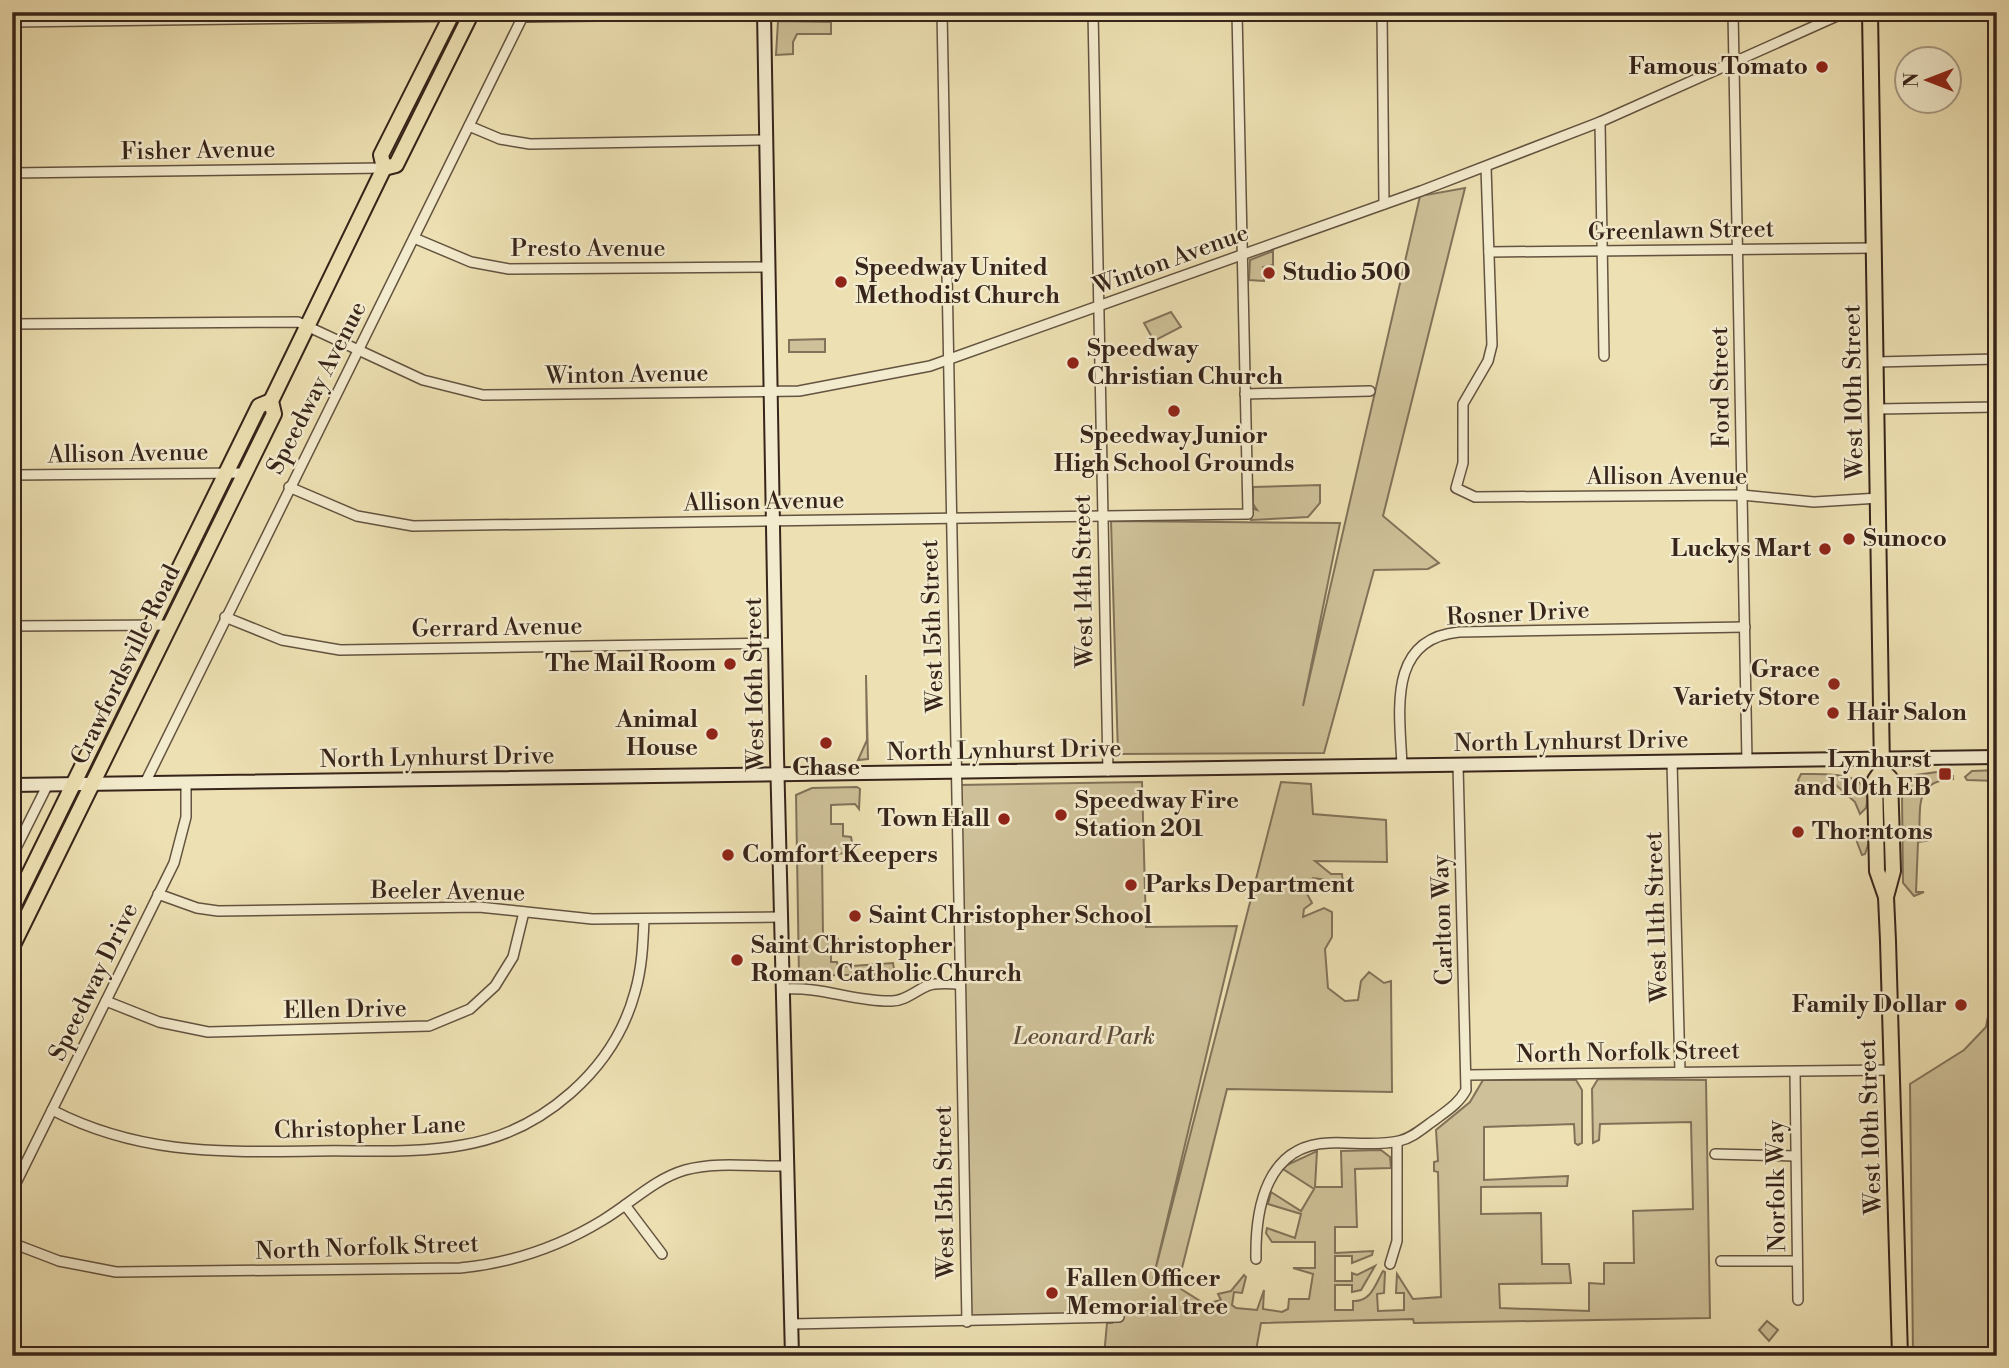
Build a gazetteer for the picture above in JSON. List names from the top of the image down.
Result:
{
  "streets": {
    "main road": [
      "West 10th Street",
      "Crawfordsville Road",
      "West 16th Street",
      "North Lynhurst Drive"
    ],
    "street": [
      "Fisher Avenue",
      "Greenlawn Street",
      "Presto Avenue",
      "Winton Avenue",
      "Ford Street",
      "Speedway Avenue",
      "Allison Avenue",
      "West 14th Street",
      "Rosner Drive",
      "West 15th Street",
      "Gerrard Avenue",
      "Beeler Avenue",
      "West 11th Street",
      "Carlton Way",
      "Speedway Drive",
      "Ellen Drive",
      "North Norfolk Street",
      "Christopher Lane",
      "Norfolk Way"
    ]
  },
  "crossings": [
    ["Fisher Avenue", "Crawfordsville Road"],
    ["Greenlawn Street", "Ford Street"],
    ["Greenlawn Street", "West 10th Street"],
    ["Greenlawn Street", "Allison Avenue"],
    ["Presto Avenue", "Speedway Avenue"],
    ["Presto Avenue", "West 16th Street"],
    ["Winton Avenue", "Ford Street"],
    ["Winton Avenue", "Speedway Avenue"],
    ["Winton Avenue", "West 14th Street"],
    ["Winton Avenue", "West 15th Street"],
    ["Winton Avenue", "Crawfordsville Road"],
    ["Winton Avenue", "West 16th Street"],
    ["Ford Street", "Allison Avenue"],
    ["Ford Street", "Rosner Drive"],
    ["Ford Street", "North Lynhurst Drive"],
    ["Speedway Avenue", "Allison Avenue"],
    ["Speedway Avenue", "Gerrard Avenue"],
    ["Speedway Avenue", "North Lynhurst Drive"],
    ["West 10th Street", "Allison Avenue"],
    ["West 10th Street", "North Lynhurst Drive"],
    ["West 10th Street", "North Norfolk Street"],
    ["Allison Avenue", "West 14th Street"],
    ["Allison Avenue", "West 15th Street"],
    ["Allison Avenue", "Crawfordsville Road"],
    ["Allison Avenue", "West 16th Street"],
    ["West 14th Street", "North Lynhurst Drive"],
    ["Rosner Drive", "North Lynhurst Drive"],
    ["West 15th Street", "North Lynhurst Drive"],
    ["Gerrard Avenue", "West 16th Street"],
    ["Crawfordsville Road", "North Lynhurst Drive"],
    ["West 16th Street", "North Lynhurst Drive"],
    ["West 16th Street", "Beeler Avenue"],
    ["West 16th Street", "North Norfolk Street"],
    ["North Lynhurst Drive", "West 11th Street"],
    ["North Lynhurst Drive", "Carlton Way"],
    ["North Lynhurst Drive", "Speedway Drive"],
    ["Beeler Avenue", "Speedway Drive"],
    ["Beeler Avenue", "Ellen Drive"],
    ["Beeler Avenue", "Christopher Lane"],
    ["West 11th Street", "North Norfolk Street"],
    ["Carlton Way", "North Norfolk Street"],
    ["Speedway Drive", "Ellen Drive"],
    ["Speedway Drive", "Christopher Lane"],
    ["North Norfolk Street", "Norfolk Way"]
  ],
  "parks": ["Leonard Park"],
  "places": {
    "other": [
      "Famous Tomato",
      "Studio 500",
      "Speedway United Methodist Church",
      "Speedway Christian Church",
      "Speedway Junior High School Grounds",
      "Sunoco",
      "Luckys Mart",
      "The Mail Room",
      "Grace Variety Store",
      "Hair Salon",
      "Animal House",
      "Chase",
      "Speedway Fire Station 201",
      "Town Hall",
      "Thorntons",
      "Comfort Keepers",
      "Parks Department",
      "Saint Christopher School",
      "Saint Christopher Roman Catholic Church",
      "Family Dollar",
      "Fallen Officer Memorial tree"
    ],
    "transit": ["Lynhurst and 10th EB"]
  },
  "north": "left"
}
